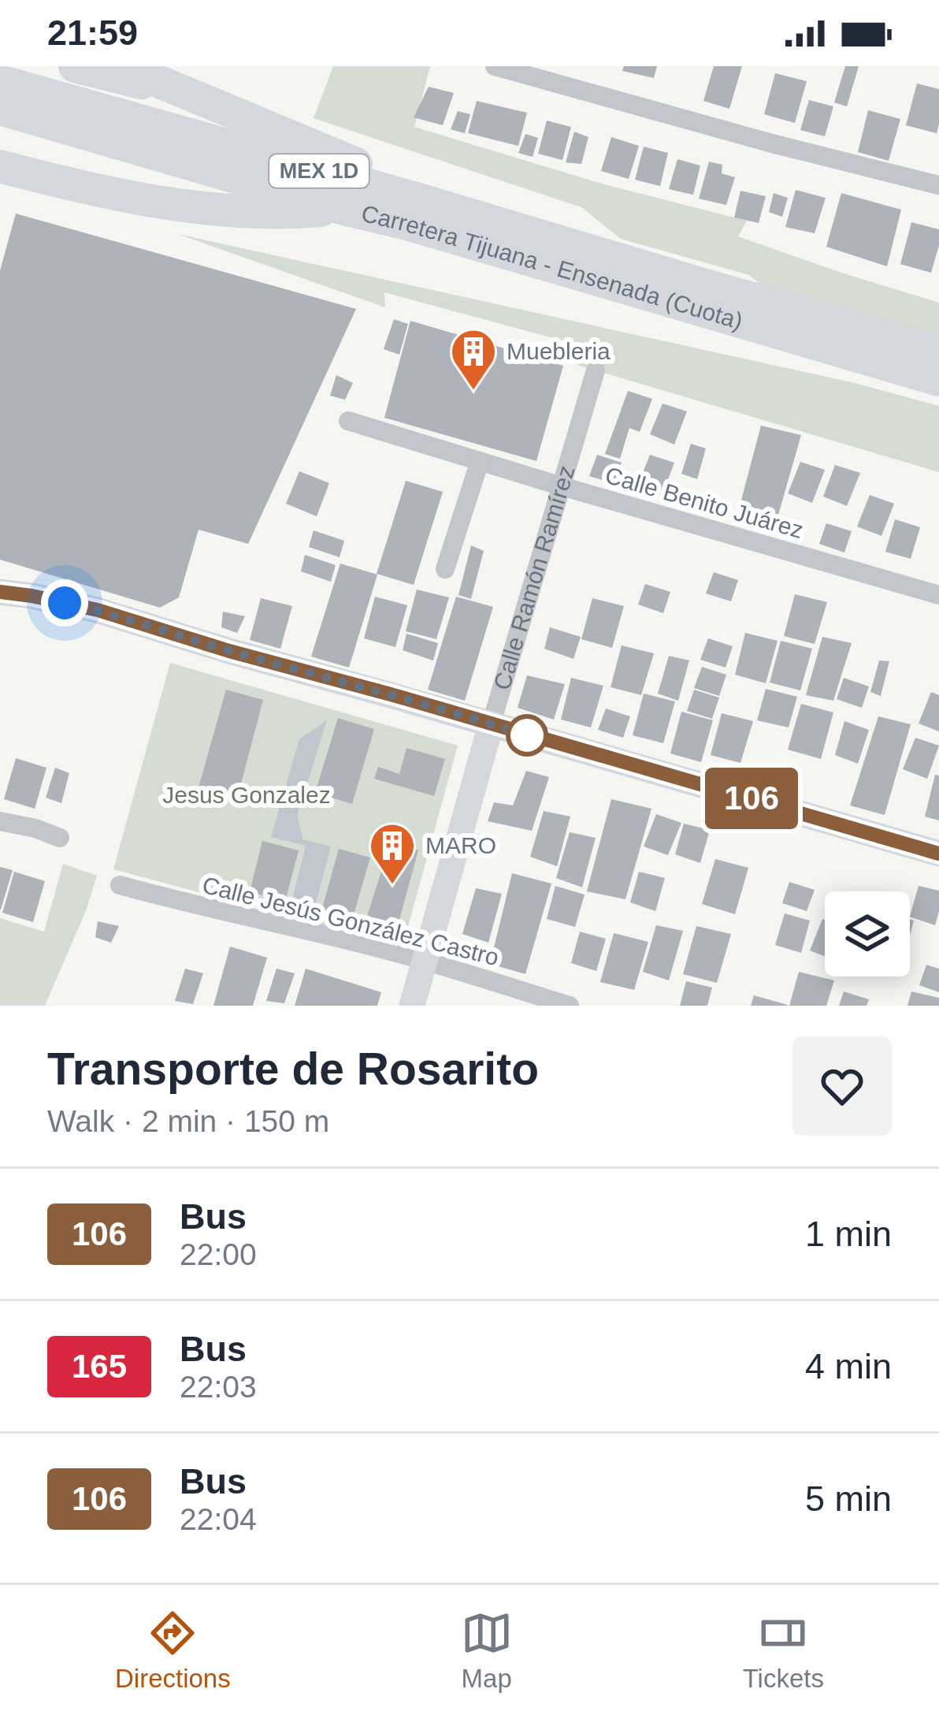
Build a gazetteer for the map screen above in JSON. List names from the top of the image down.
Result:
{
  "streets": {
    "highway": ["MEX 1D", "Carretera Tijuana - Ensenada (Cuota)"],
    "street": ["Calle Benito Juárez", "Calle Ramón Ramírez", "Calle Jesús González Castro"]
  },
  "crossings": [
    ["Calle Benito Juárez", "Calle Ramón Ramírez"],
    ["Calle Ramón Ramírez", "Calle Jesús González Castro"]
  ],
  "parks": ["Jesus Gonzalez"],
  "places": {
    "building": ["Muebleria", "MARO"]
  },
  "lines": ["bus line 106"],
  "page": {
    "status": "21:59",
    "on_map": "106",
    "heading": ["Transporte de Rosarito", "Walk · 2 min · 150 m"],
    "list": [
      {
        "mark": "106",
        "name": "Bus",
        "note": "22:00",
        "value": "1 min"
      },
      {
        "mark": "165",
        "name": "Bus",
        "note": "22:03",
        "value": "4 min"
      },
      {
        "mark": "106",
        "name": "Bus",
        "note": "22:04",
        "value": "5 min"
      }
    ],
    "tabs": ["Directions", "Map", "Tickets"]
  }
}
